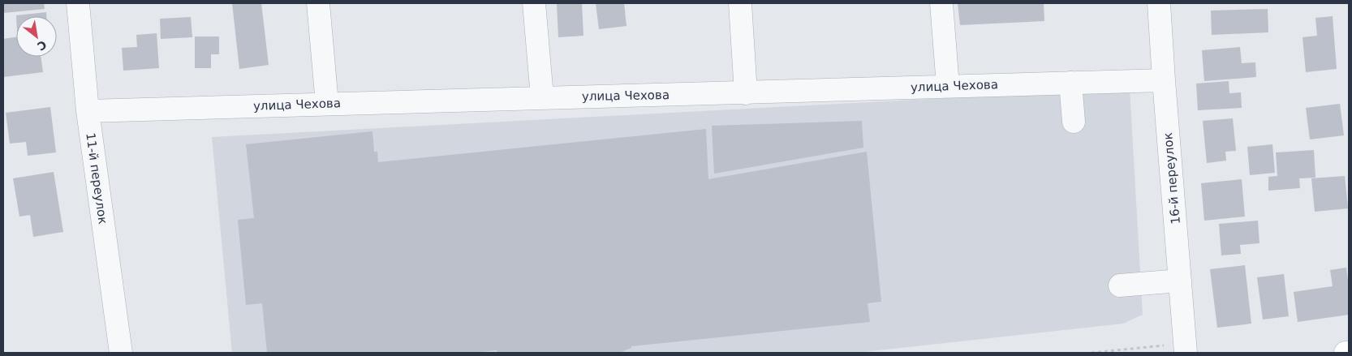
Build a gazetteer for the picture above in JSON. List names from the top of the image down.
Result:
{
  "streets": {
    "street": ["улица Чехова", "11-й переулок", "16-й переулок"]
  },
  "crossings": [
    ["улица Чехова", "11-й переулок"],
    ["улица Чехова", "16-й переулок"]
  ],
  "north": "bottom right"
}
